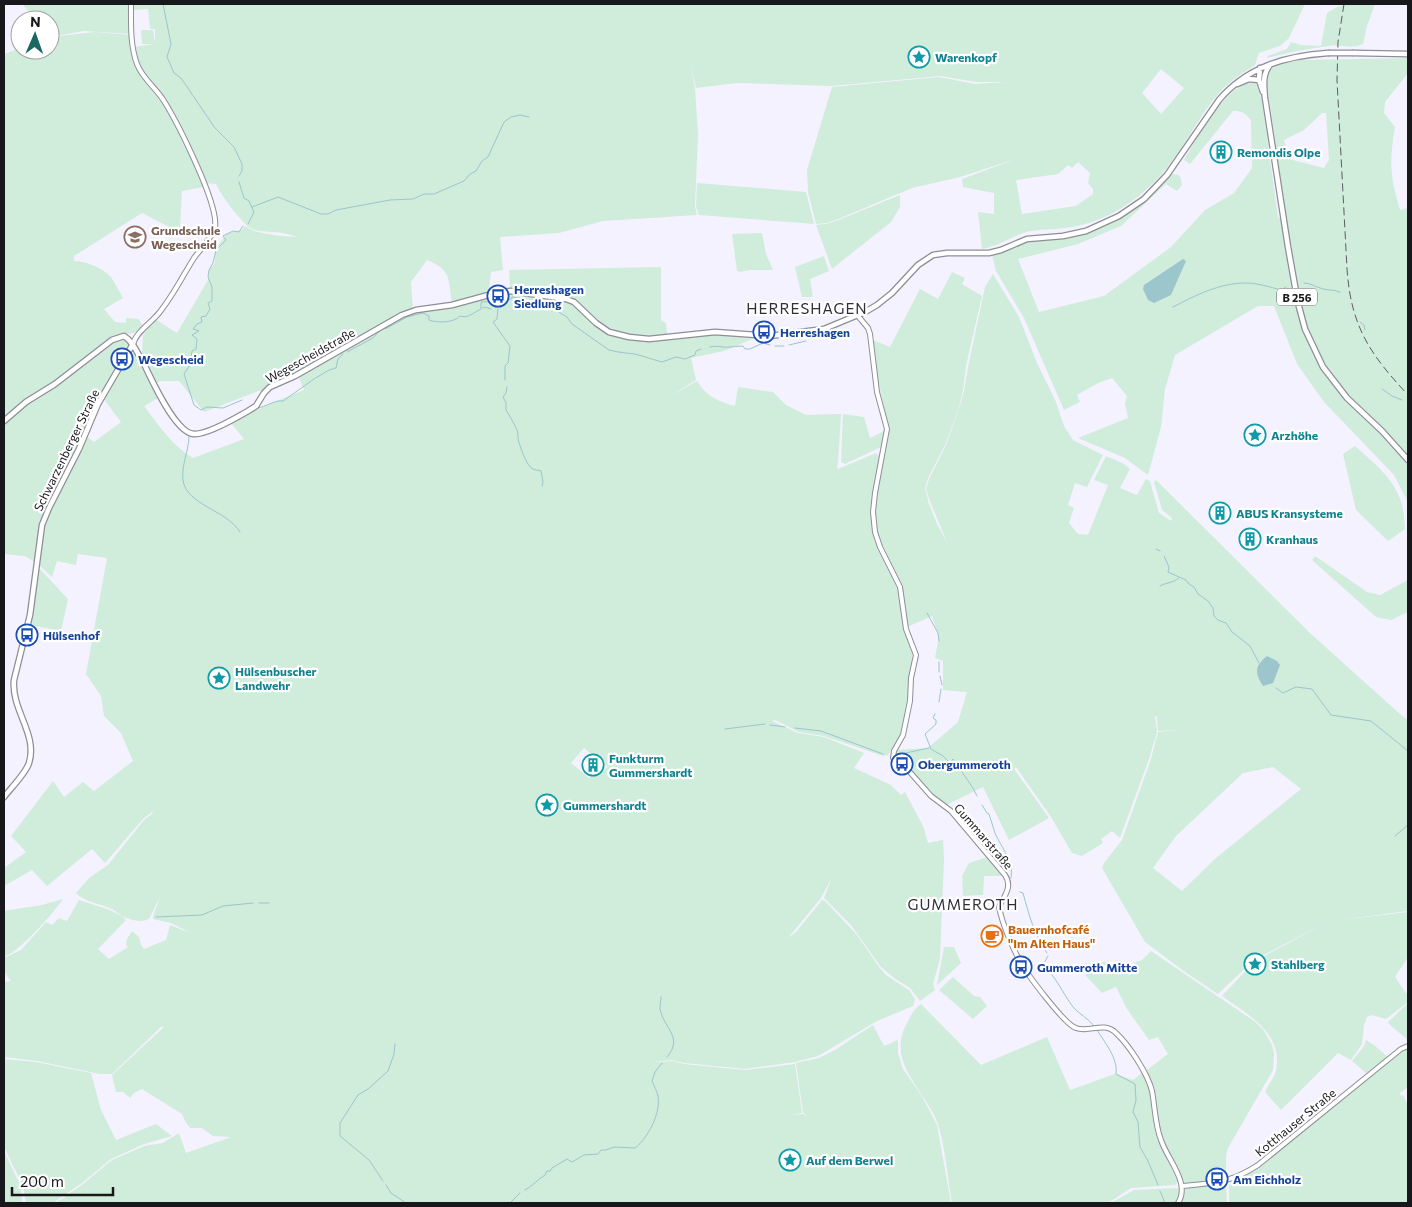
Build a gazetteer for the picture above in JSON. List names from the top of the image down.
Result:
{
  "streets": {
    "main road": ["B 256", "Wegescheidstraße", "Schwarzenberger Straße"],
    "street": ["Gummarstraße", "Kotthauser Straße"]
  },
  "crossings": [
    ["B 256", "Wegescheidstraße"],
    ["Wegescheidstraße", "Schwarzenberger Straße"],
    ["Wegescheidstraße", "Gummarstraße"],
    ["Gummarstraße", "Kotthauser Straße"]
  ],
  "districts": ["HERRESHAGEN", "GUMMEROTH"],
  "places": {
    "place": [
      "Warenkopf",
      "Arzhöhe",
      "Hülsenbuscher Landwehr",
      "Gummershardt",
      "Stahlberg",
      "Auf dem Berwel"
    ],
    "building": [
      "Remondis Olpe",
      "ABUS Kransysteme",
      "Kranhaus",
      "Funkturm Gummershardt"
    ],
    "school or university": ["Grundschule Wegescheid"],
    "bus stop": [
      "Herreshagen Siedlung",
      "Herreshagen",
      "Wegescheid",
      "Hülsenhof",
      "Obergummeroth",
      "Gummeroth Mitte",
      "Am Eichholz"
    ],
    "cafe": ["Bauernhofcafé \"Im Alten Haus\""]
  },
  "scale_bar": "200 m",
  "north": "top"
}
